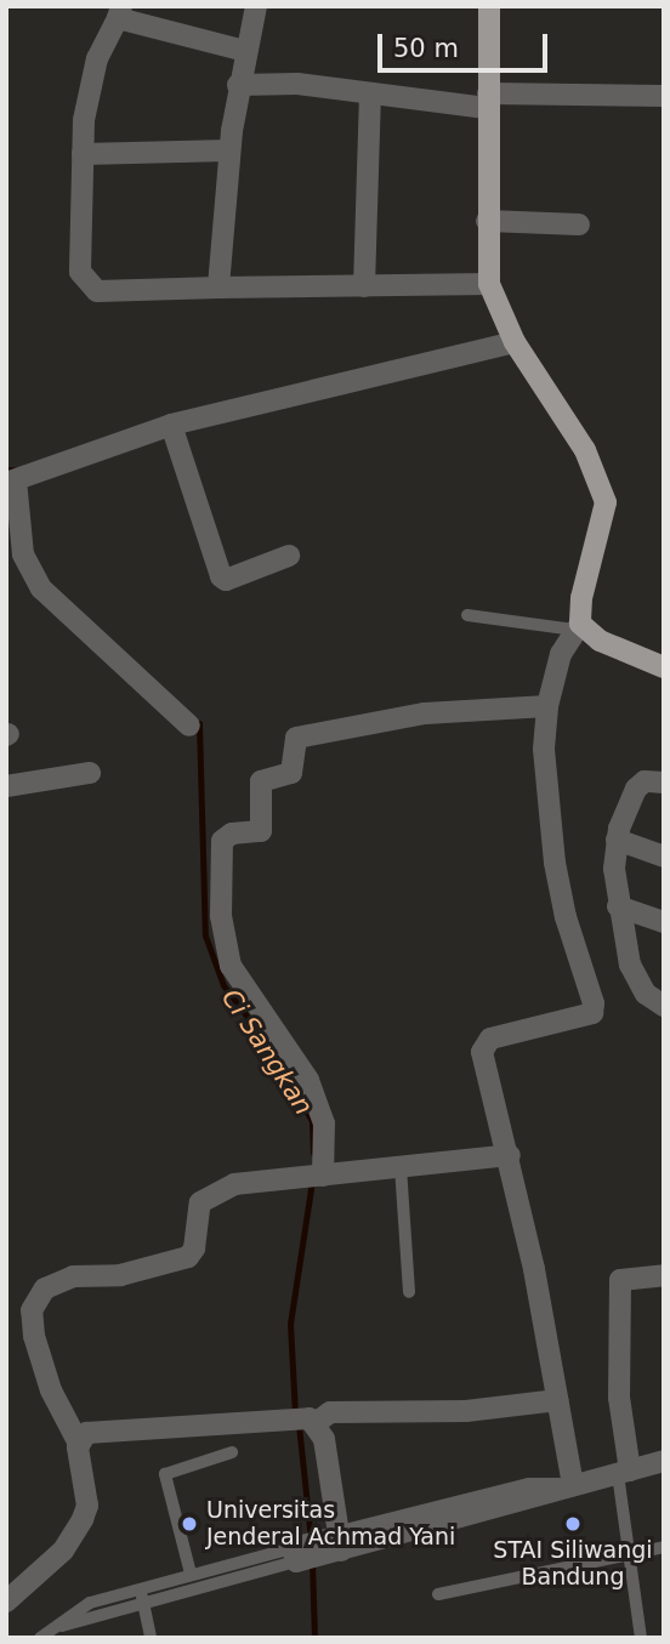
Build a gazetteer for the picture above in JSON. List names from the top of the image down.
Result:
{
  "water": ["Ci Sangkan"],
  "places": ["Universitas Jenderal Achmad Yani", "STAI Siliwangi Bandung"],
  "scale_bar": "50 m"
}
